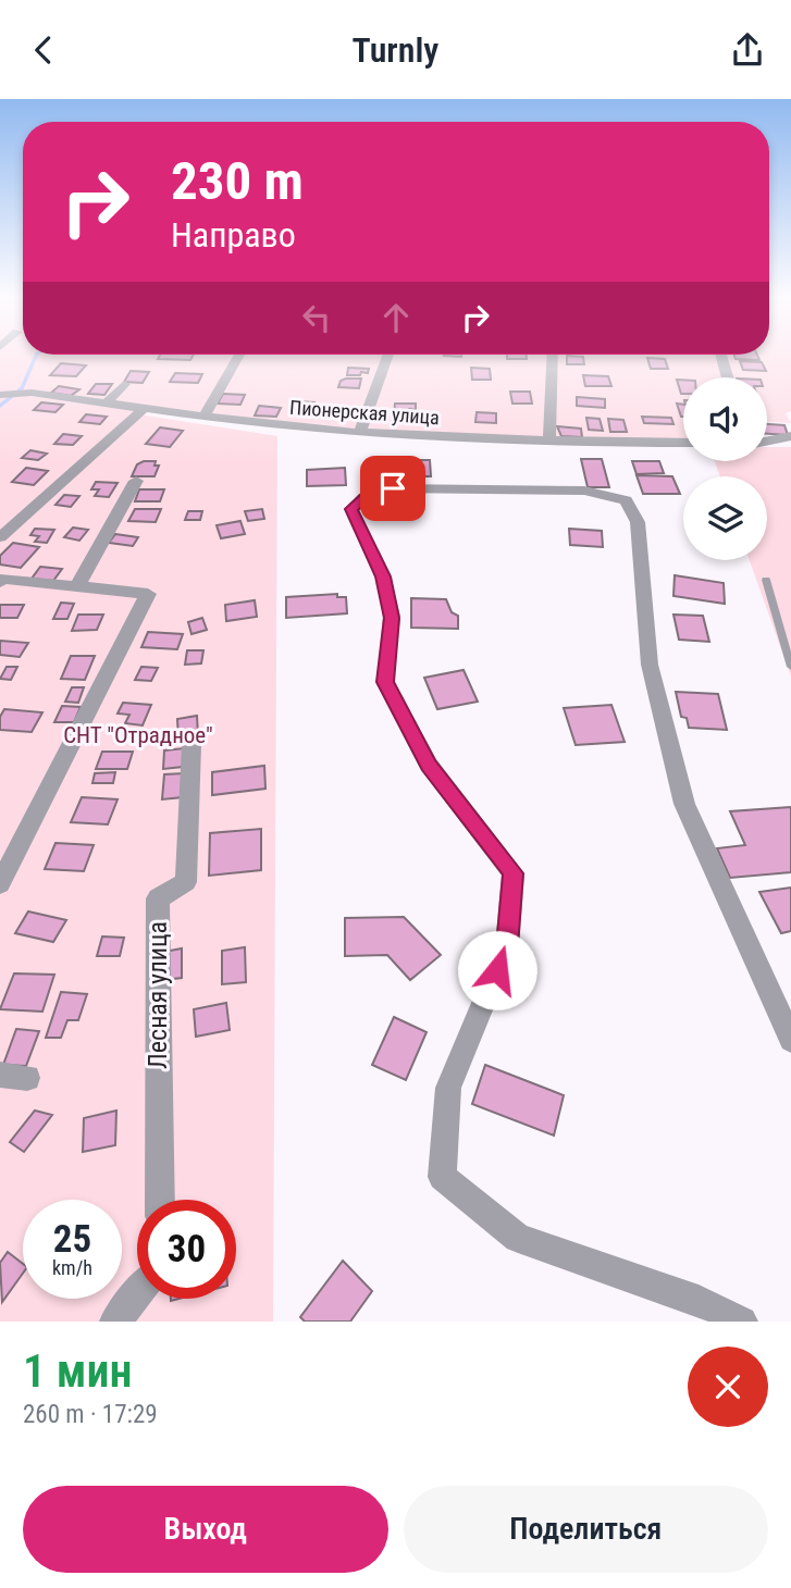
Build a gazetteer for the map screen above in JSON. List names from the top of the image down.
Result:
{
  "streets": {
    "street": ["Пионерская улица", "Лесная улица"]
  },
  "parks": ["СНТ \"Отрадное\""],
  "page": {
    "header": "Turnly",
    "turn": ["230 m", "Направо"],
    "speed": "25 km/h",
    "limit": "30",
    "heading": ["1 мин", "260 m · 17:29"],
    "buttons": ["Выход", "Поделиться"]
  }
}
